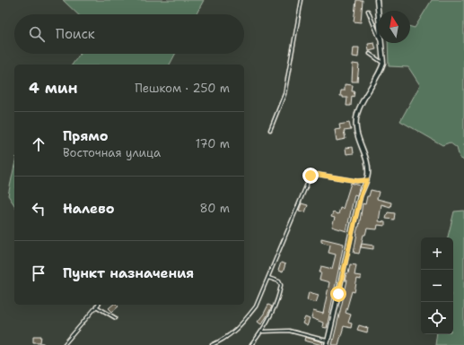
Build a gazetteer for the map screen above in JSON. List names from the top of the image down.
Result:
{
  "north": "top",
  "page": {
    "search": "Поиск",
    "heading": ["4 мин", "Пешком · 250 m"],
    "list": [
      ["Прямо", "Восточная улица", "170 m"],
      ["Налево", "80 m"],
      "Пункт назначения"
    ],
    "map_buttons": ["+", "−"]
  }
}
